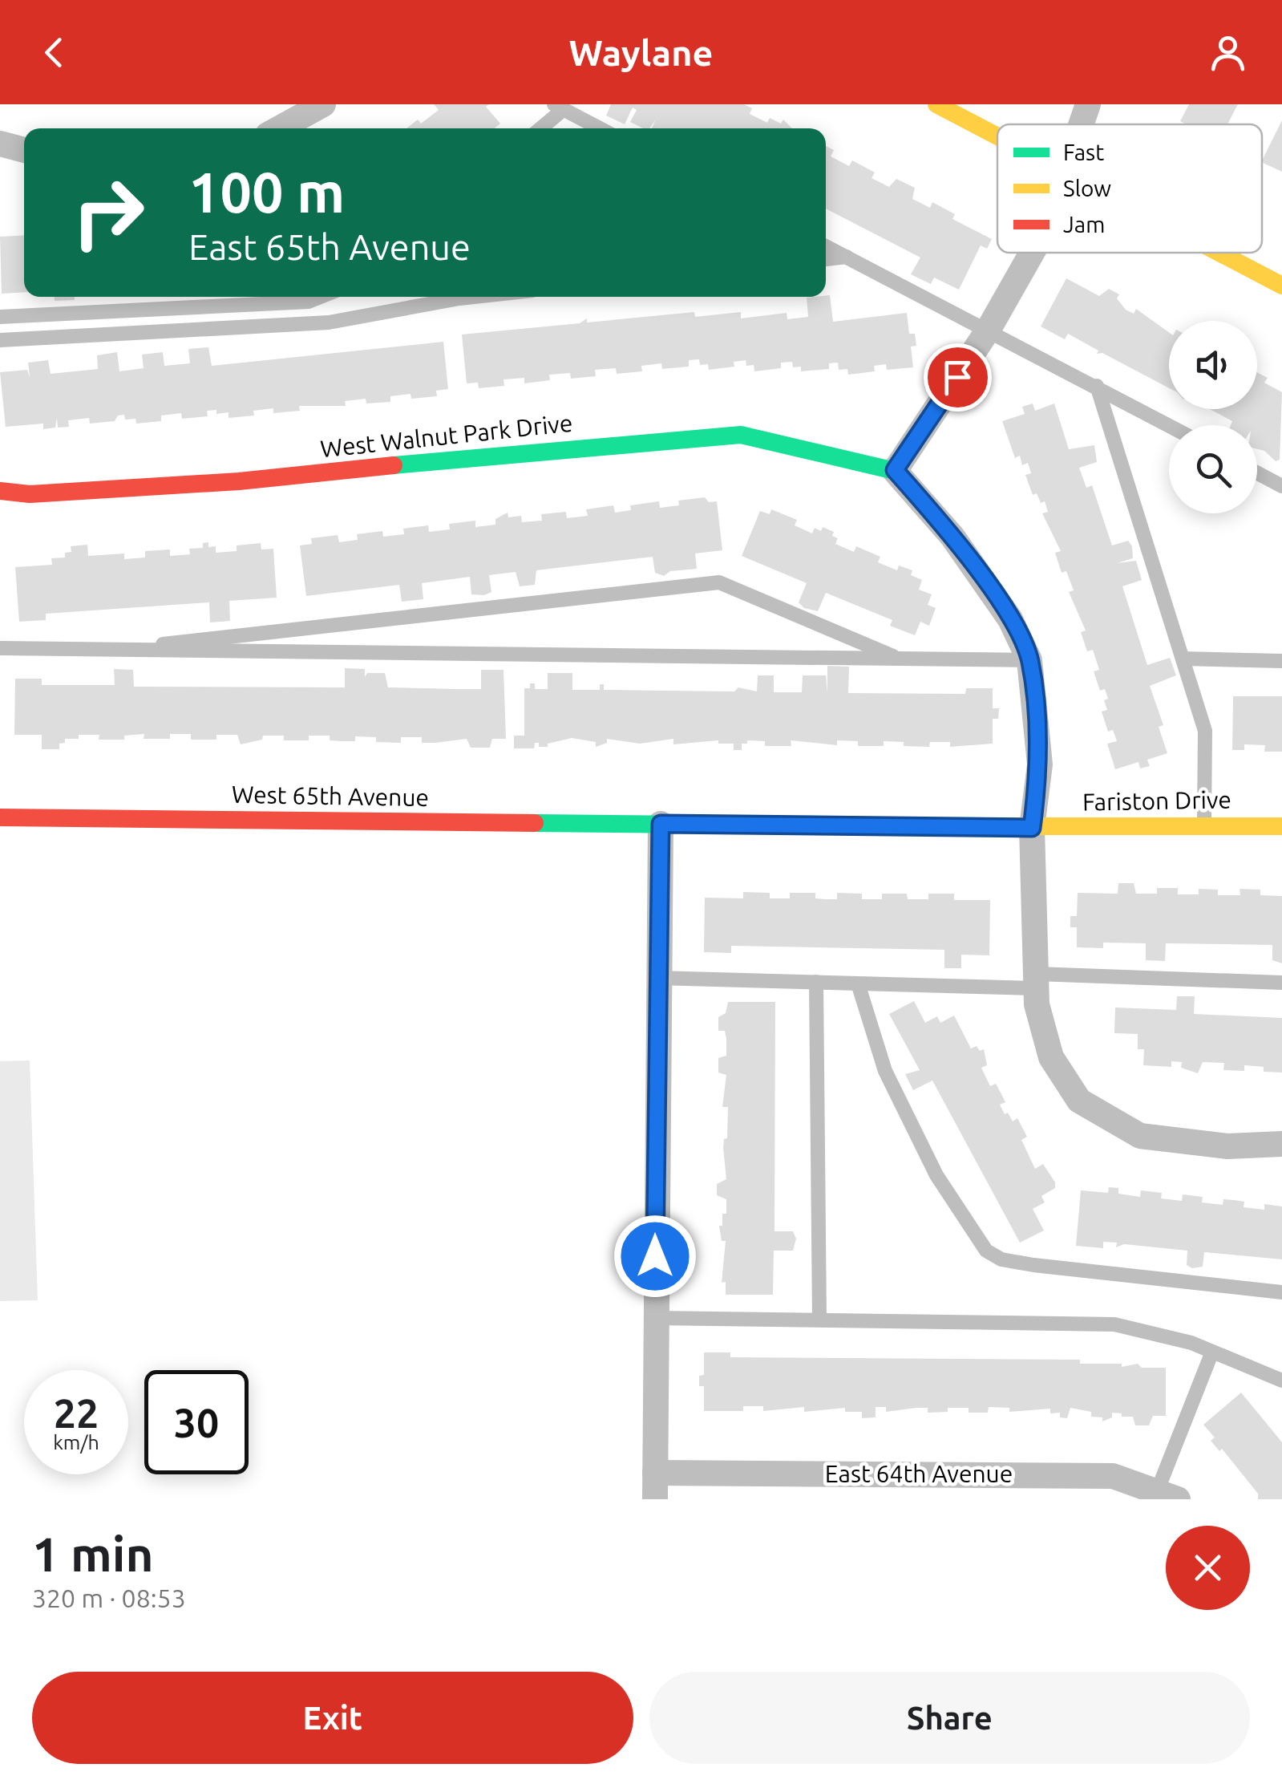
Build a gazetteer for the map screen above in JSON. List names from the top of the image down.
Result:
{
  "streets": {
    "main road": ["West Walnut Park Drive", "West 65th Avenue", "Fariston Drive"],
    "street": ["East 64th Avenue"]
  },
  "crossings": [
    ["West 65th Avenue", "Fariston Drive"]
  ],
  "legend": ["Fast", "Slow", "Jam"],
  "page": {
    "header": "Waylane",
    "turn": ["100 m", "East 65th Avenue"],
    "speed": "22 km/h",
    "limit": "30",
    "heading": ["1 min", "320 m · 08:53"],
    "buttons": ["Exit", "Share"]
  }
}
